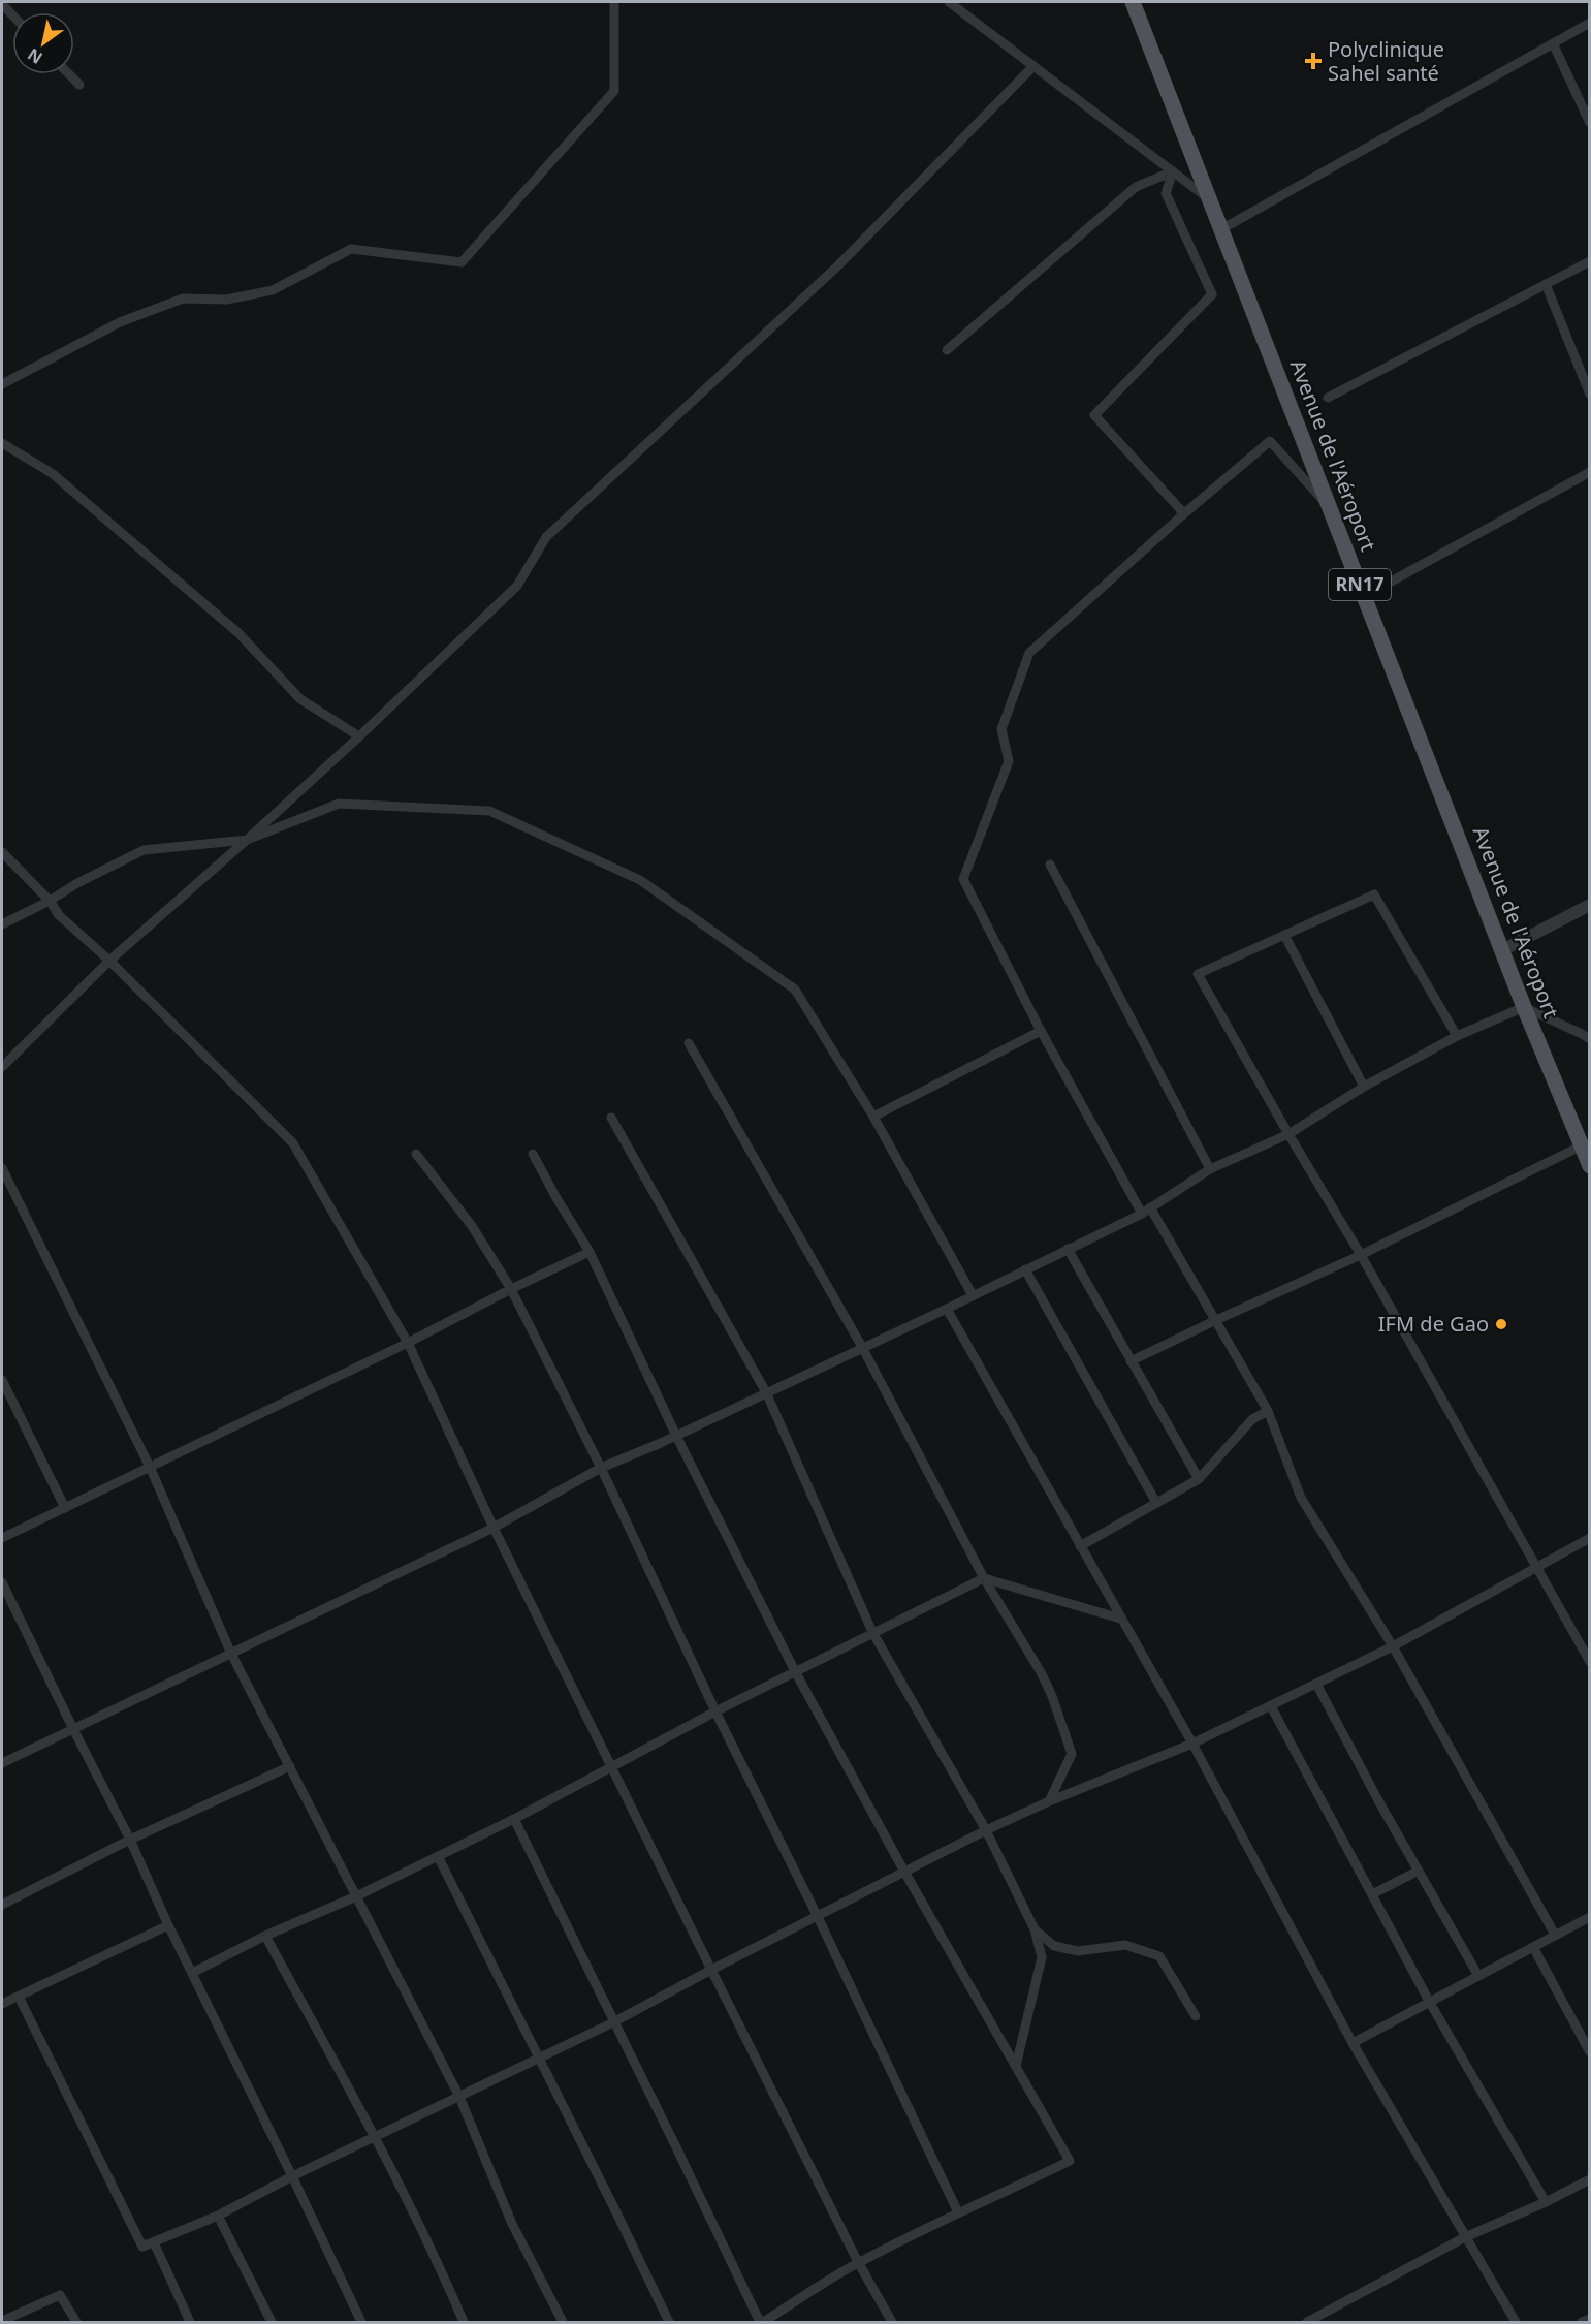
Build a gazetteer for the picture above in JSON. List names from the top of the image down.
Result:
{
  "streets": {
    "main road": ["Avenue de l'Aéroport", "RN17"]
  },
  "places": {
    "health": ["Polyclinique Sahel santé"],
    "other": ["IFM de Gao"]
  },
  "north": "bottom left"
}
